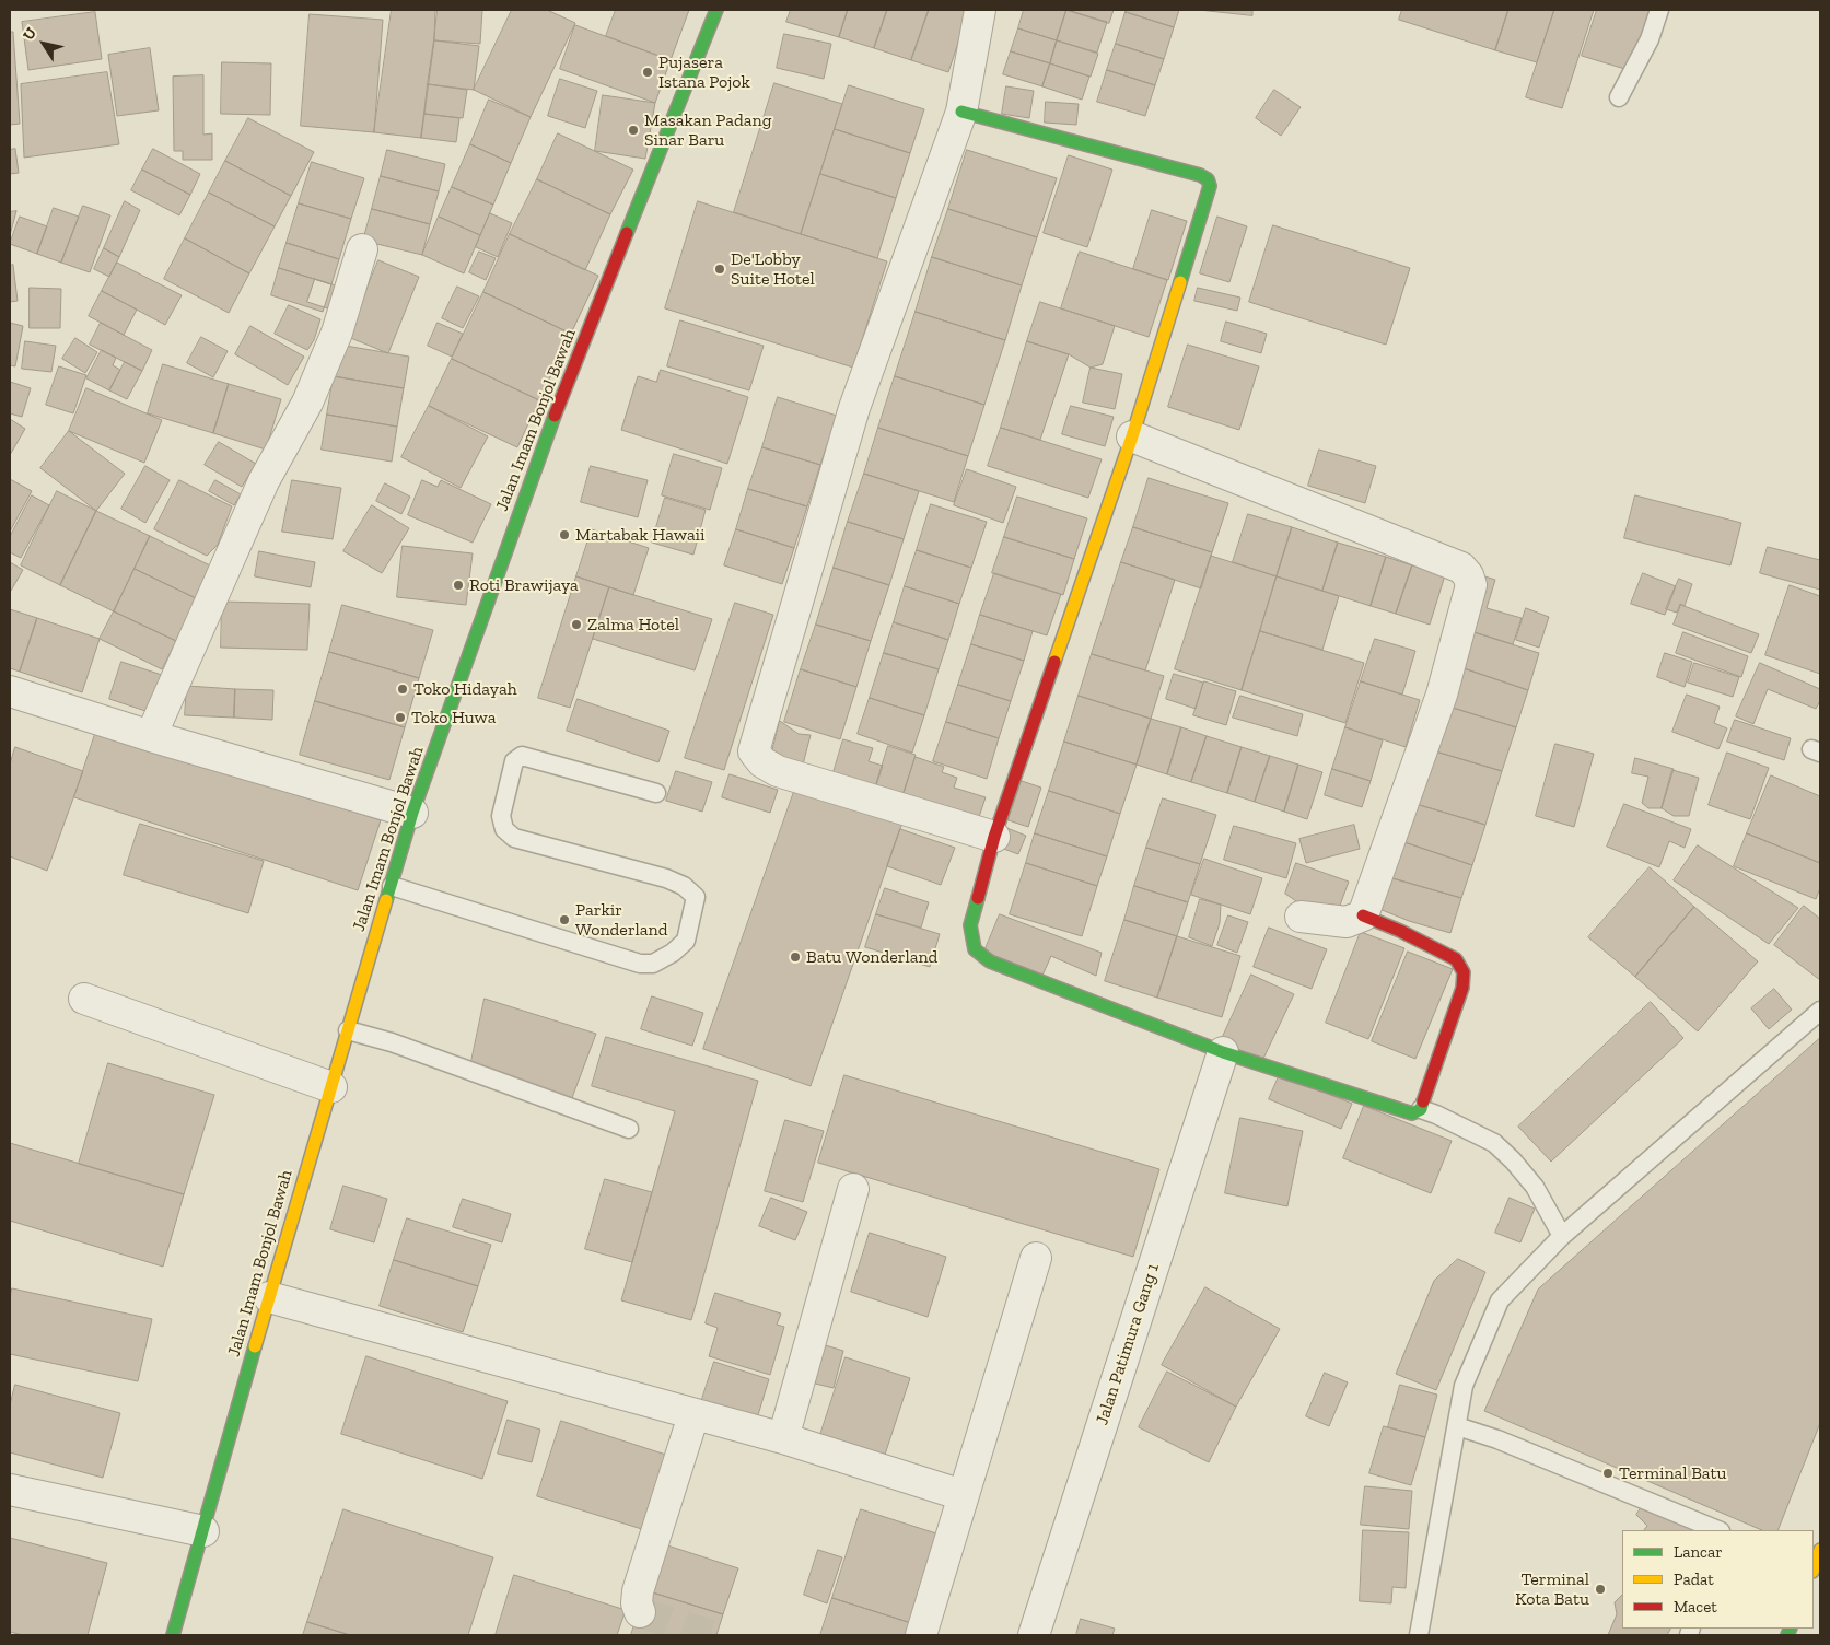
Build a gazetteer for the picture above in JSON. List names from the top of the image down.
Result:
{
  "streets": {
    "street": ["Jalan Imam Bonjol Bawah", "Jalan Patimura Gang 1"]
  },
  "places": [
    "Pujasera Istana Pojok",
    "Masakan Padang Sinar Baru",
    "De'Lobby Suite Hotel",
    "Martabak Hawaii",
    "Roti Brawijaya",
    "Zalma Hotel",
    "Toko Hidayah",
    "Toko Huwa",
    "Parkir Wonderland",
    "Batu Wonderland",
    "Terminal Batu",
    "Terminal Kota Batu"
  ],
  "legend": ["Lancar", "Padat", "Macet"],
  "north": "top left"
}
